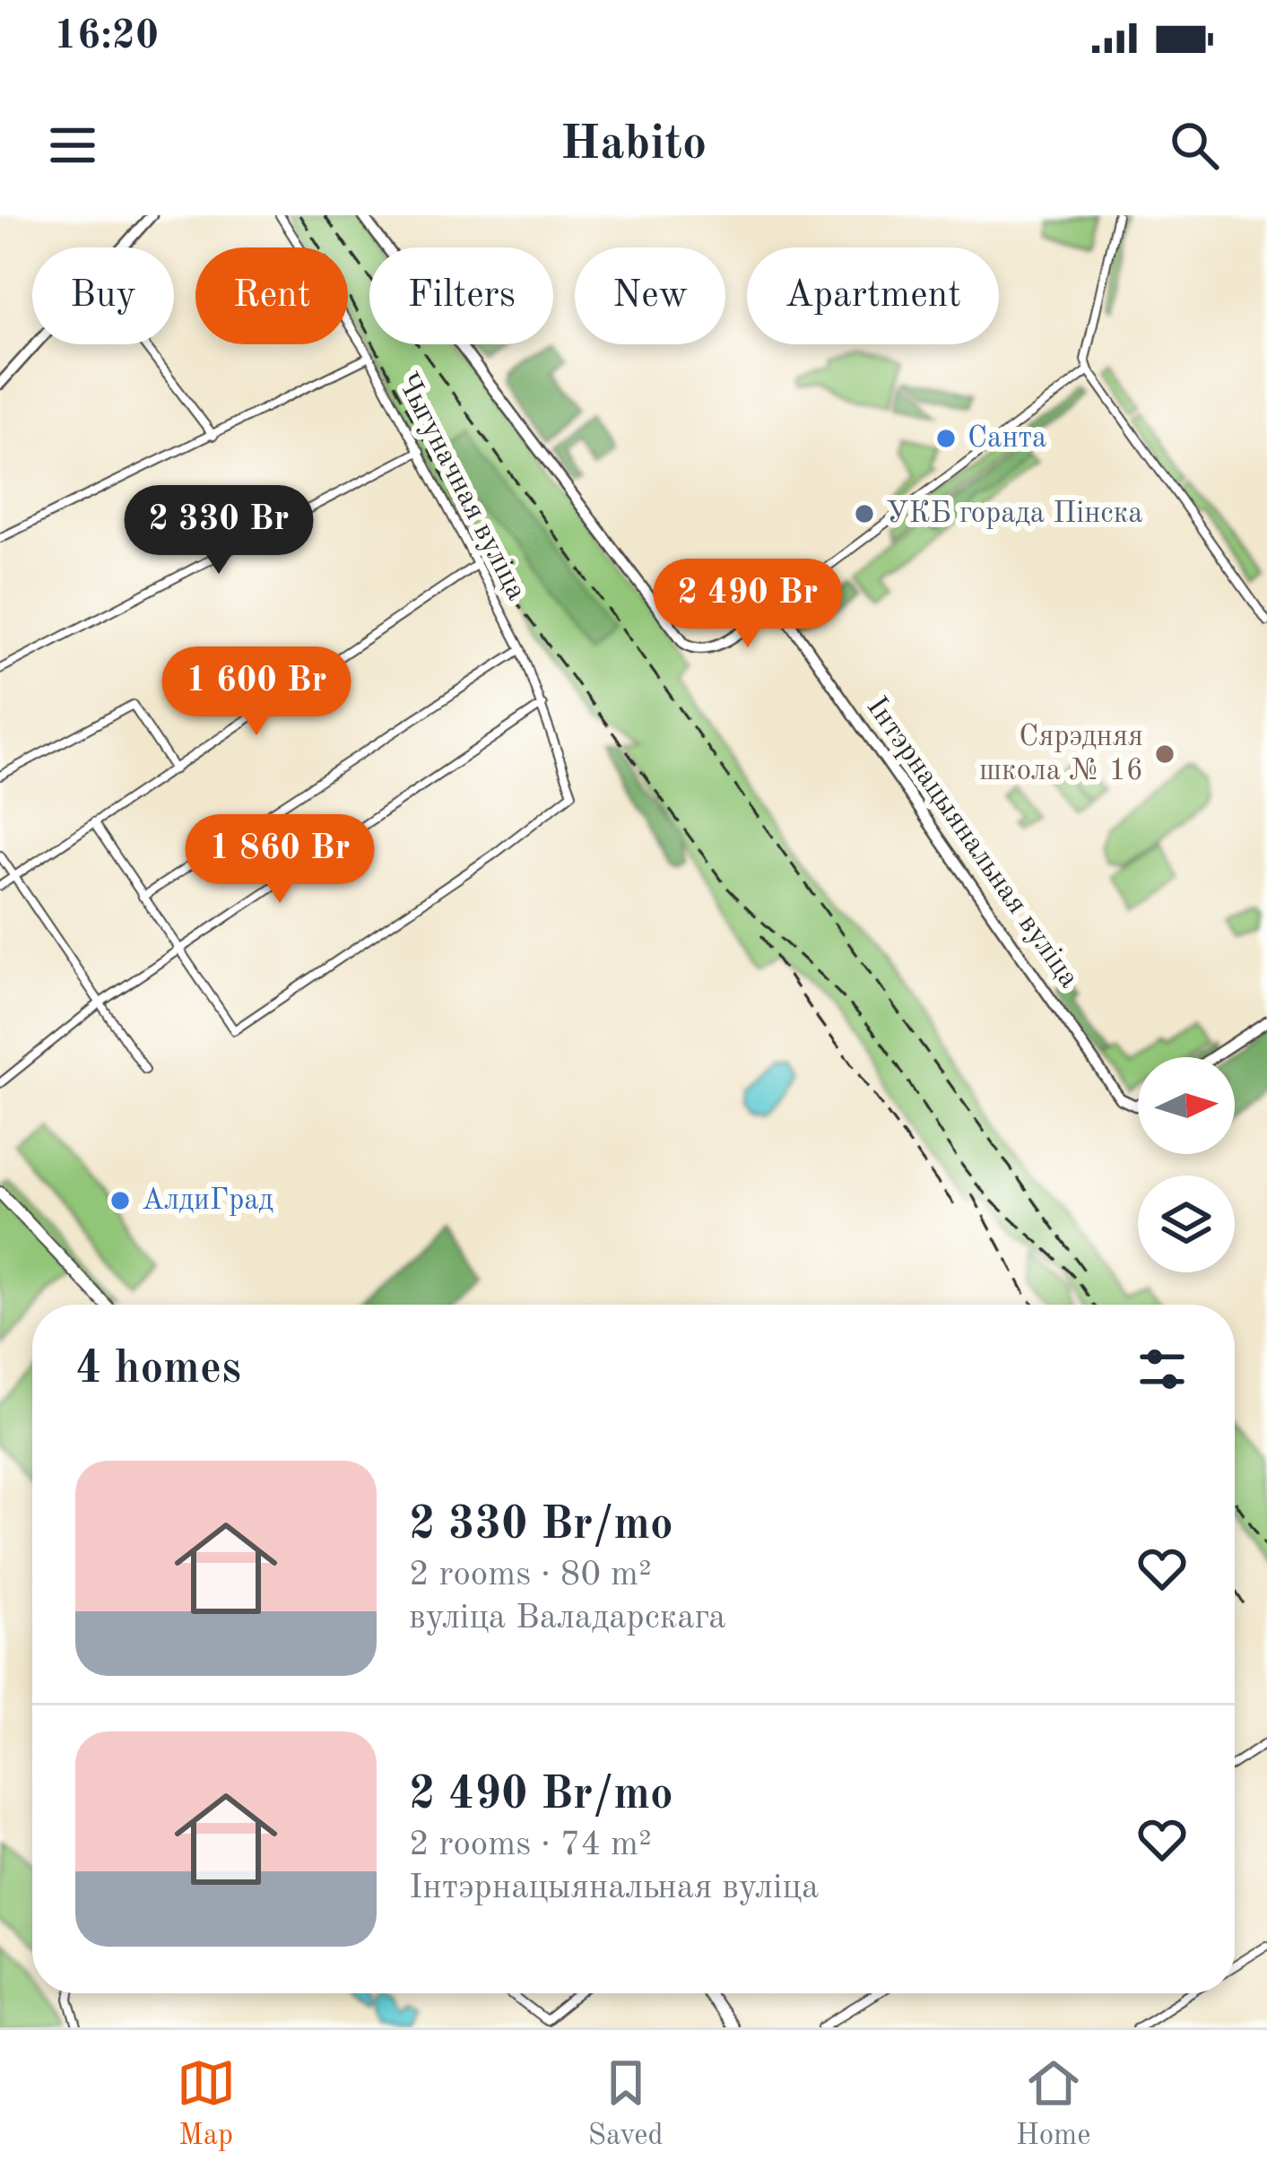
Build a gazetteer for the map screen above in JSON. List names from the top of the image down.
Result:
{
  "streets": {
    "street": ["Чыгуначная вуліца", "Інтэрнацыянальная вуліца"]
  },
  "places": [
    "Санта",
    "УКБ горада Пінска",
    "Сярэдняя школа № 16",
    "АлдиГрад"
  ],
  "north": "right",
  "page": {
    "status": "16:20",
    "header": "Habito",
    "chip": [
      "Buy",
      "Rent",
      "Filters",
      "New",
      "Apartment"
    ],
    "price": [
      "2 330 Br",
      "2 490 Br",
      "1 600 Br",
      "1 860 Br"
    ],
    "heading": "4 homes",
    "list": [
      {
        "name": "2 330 Br/mo",
        "note": "2 rooms · 80 m² · вуліца Валадарскага"
      },
      {
        "name": "2 490 Br/mo",
        "note": "2 rooms · 74 m² · Інтэрнацыянальная вуліца"
      }
    ],
    "tabs": ["Map", "Saved", "Home"]
  }
}
